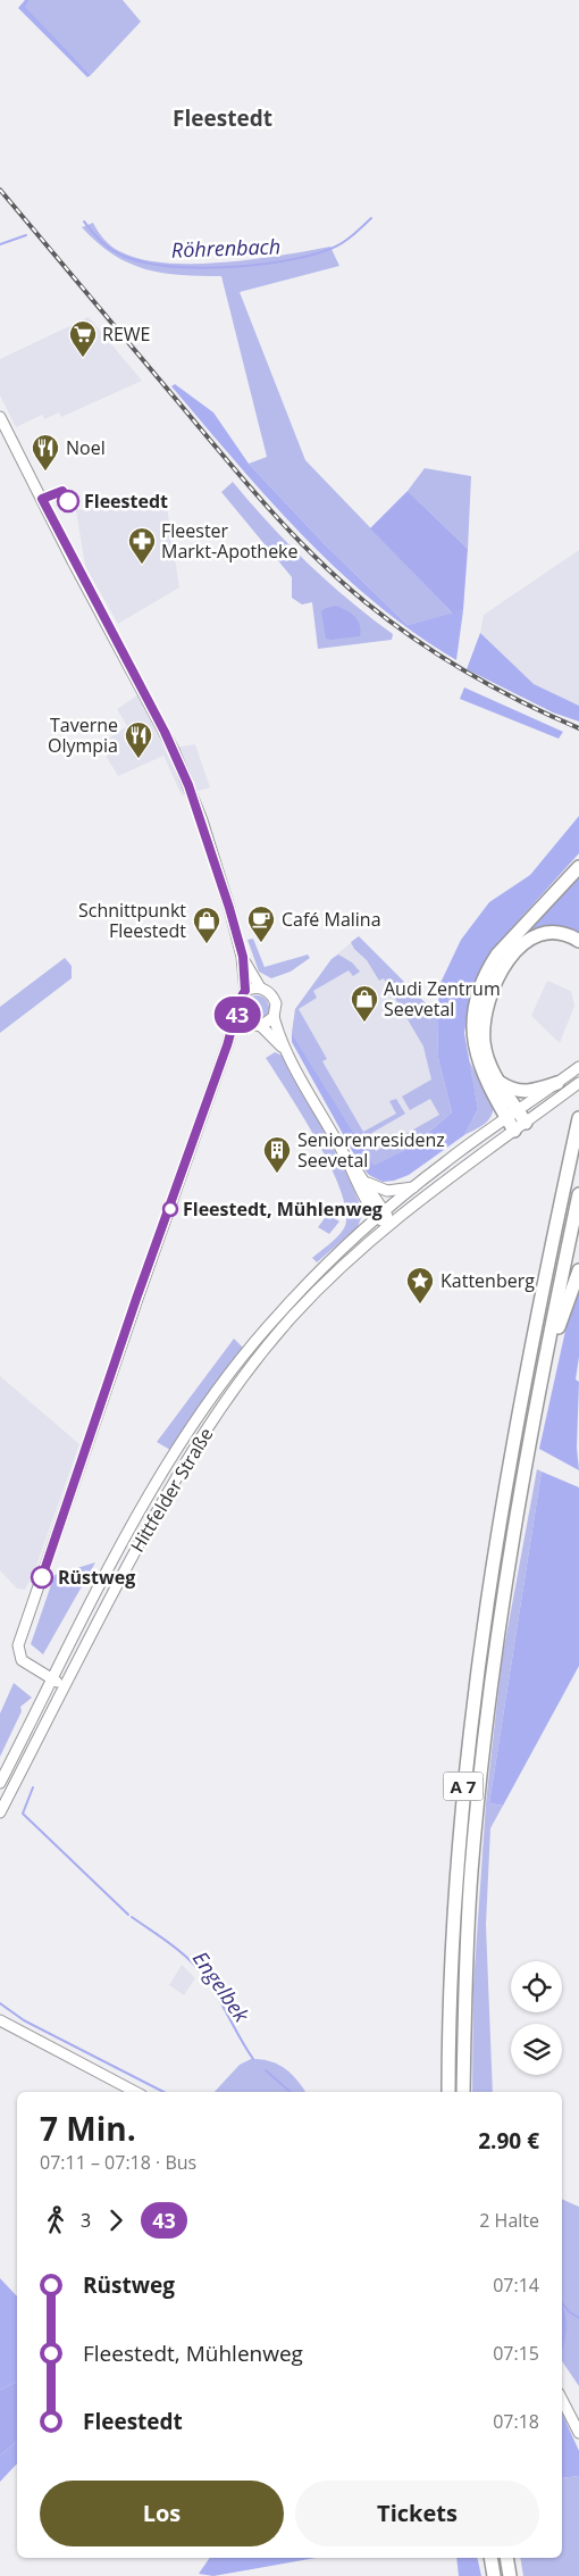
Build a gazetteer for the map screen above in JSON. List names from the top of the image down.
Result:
{
  "streets": {
    "highway": ["A 7"],
    "main road": ["Hittfelder Straße"]
  },
  "districts": ["Fleestedt"],
  "water": ["Röhrenbach", "Engelbek"],
  "places": {
    "supermarket": ["REWE"],
    "restaurant": ["Noel", "Taverne Olympia"],
    "other": ["Fleestedt", "Fleestedt, Mühlenweg", "Rüstweg"],
    "pharmacy": ["Fleester Markt-Apotheke"],
    "cafe": ["Café Malina"],
    "shop": ["Schnittpunkt Fleestedt", "Audi Zentrum Seevetal"],
    "building": ["Seniorenresidenz Seevetal"],
    "place": ["Kattenberg"]
  },
  "lines": ["bus line 43"],
  "page": {
    "on_map": "43",
    "heading": ["7 Min.", "07:11 – 07:18 · Bus", "2.90 €"],
    "legs": ["3", "43", "2 Halte"],
    "list": [
      {
        "name": "Rüstweg",
        "value": "07:14"
      },
      {
        "name": "Fleestedt, Mühlenweg",
        "value": "07:15"
      },
      {
        "name": "Fleestedt",
        "value": "07:18"
      }
    ],
    "buttons": ["Los", "Tickets"]
  }
}
